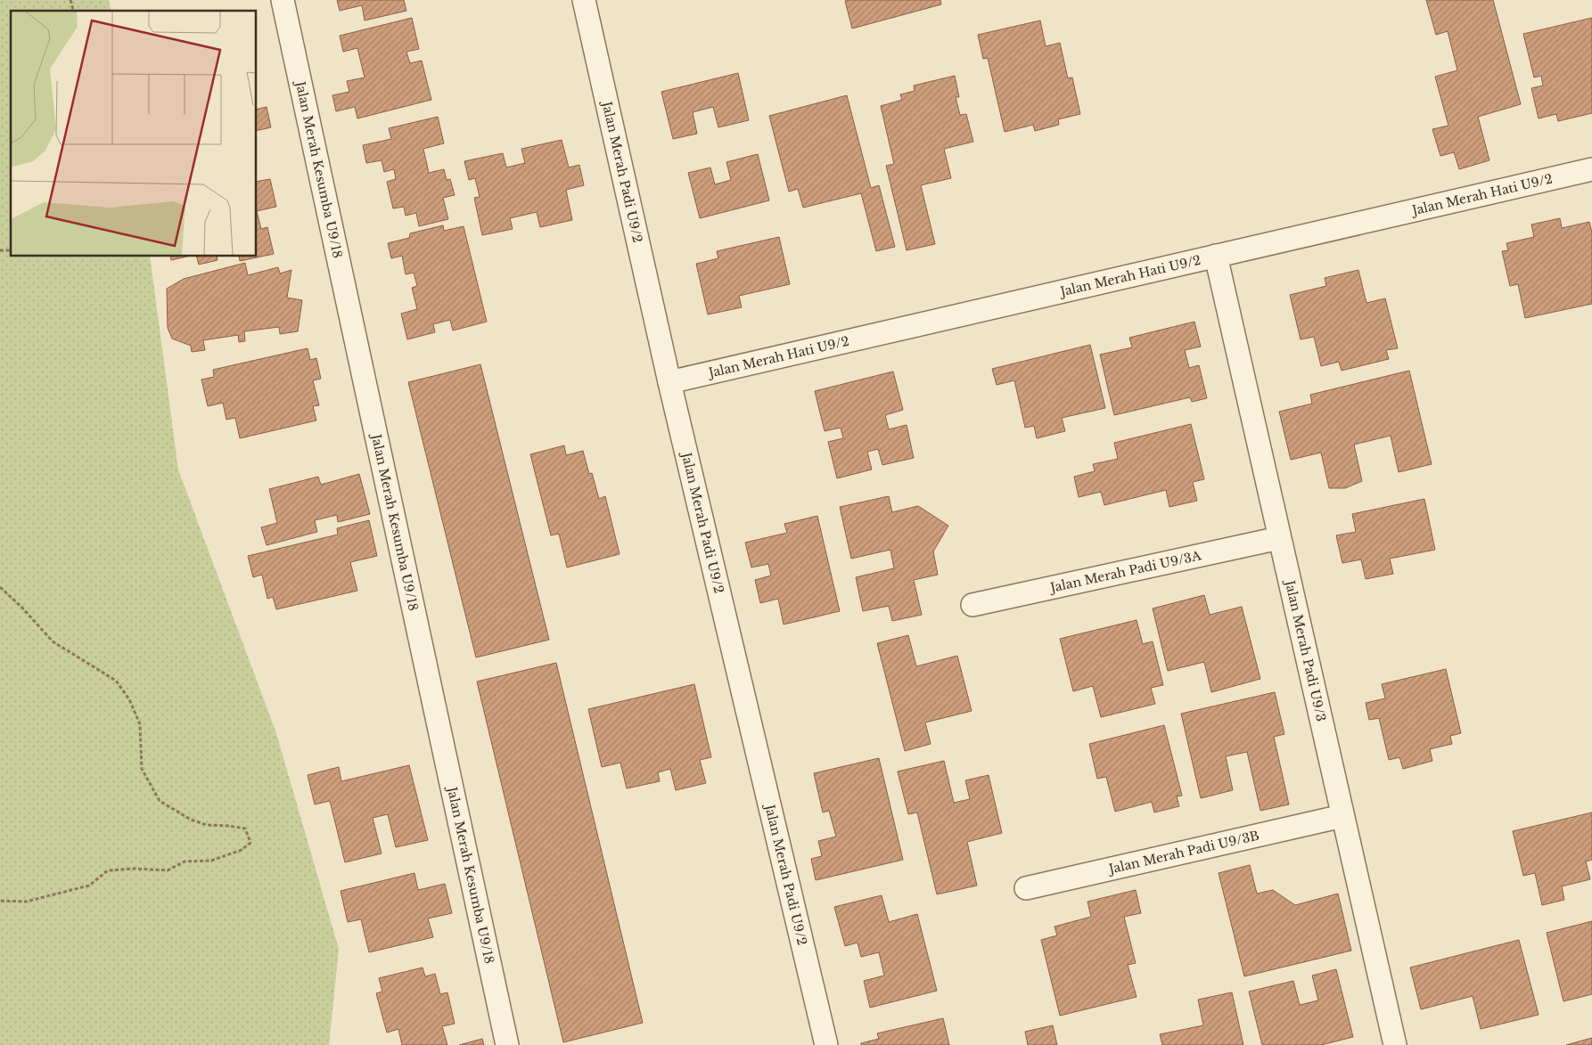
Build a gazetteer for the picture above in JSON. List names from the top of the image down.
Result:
{
  "streets": {
    "street": [
      "Jalan Merah Kesumba U9/18",
      "Jalan Merah Padi U9/2",
      "Jalan Merah Hati U9/2",
      "Jalan Merah Padi U9/3A",
      "Jalan Merah Padi U9/3",
      "Jalan Merah Padi U9/3B"
    ]
  },
  "crossings": [
    ["Jalan Merah Padi U9/2", "Jalan Merah Hati U9/2"],
    ["Jalan Merah Hati U9/2", "Jalan Merah Padi U9/3"],
    ["Jalan Merah Padi U9/3A", "Jalan Merah Padi U9/3"],
    ["Jalan Merah Padi U9/3", "Jalan Merah Padi U9/3B"]
  ]
}
